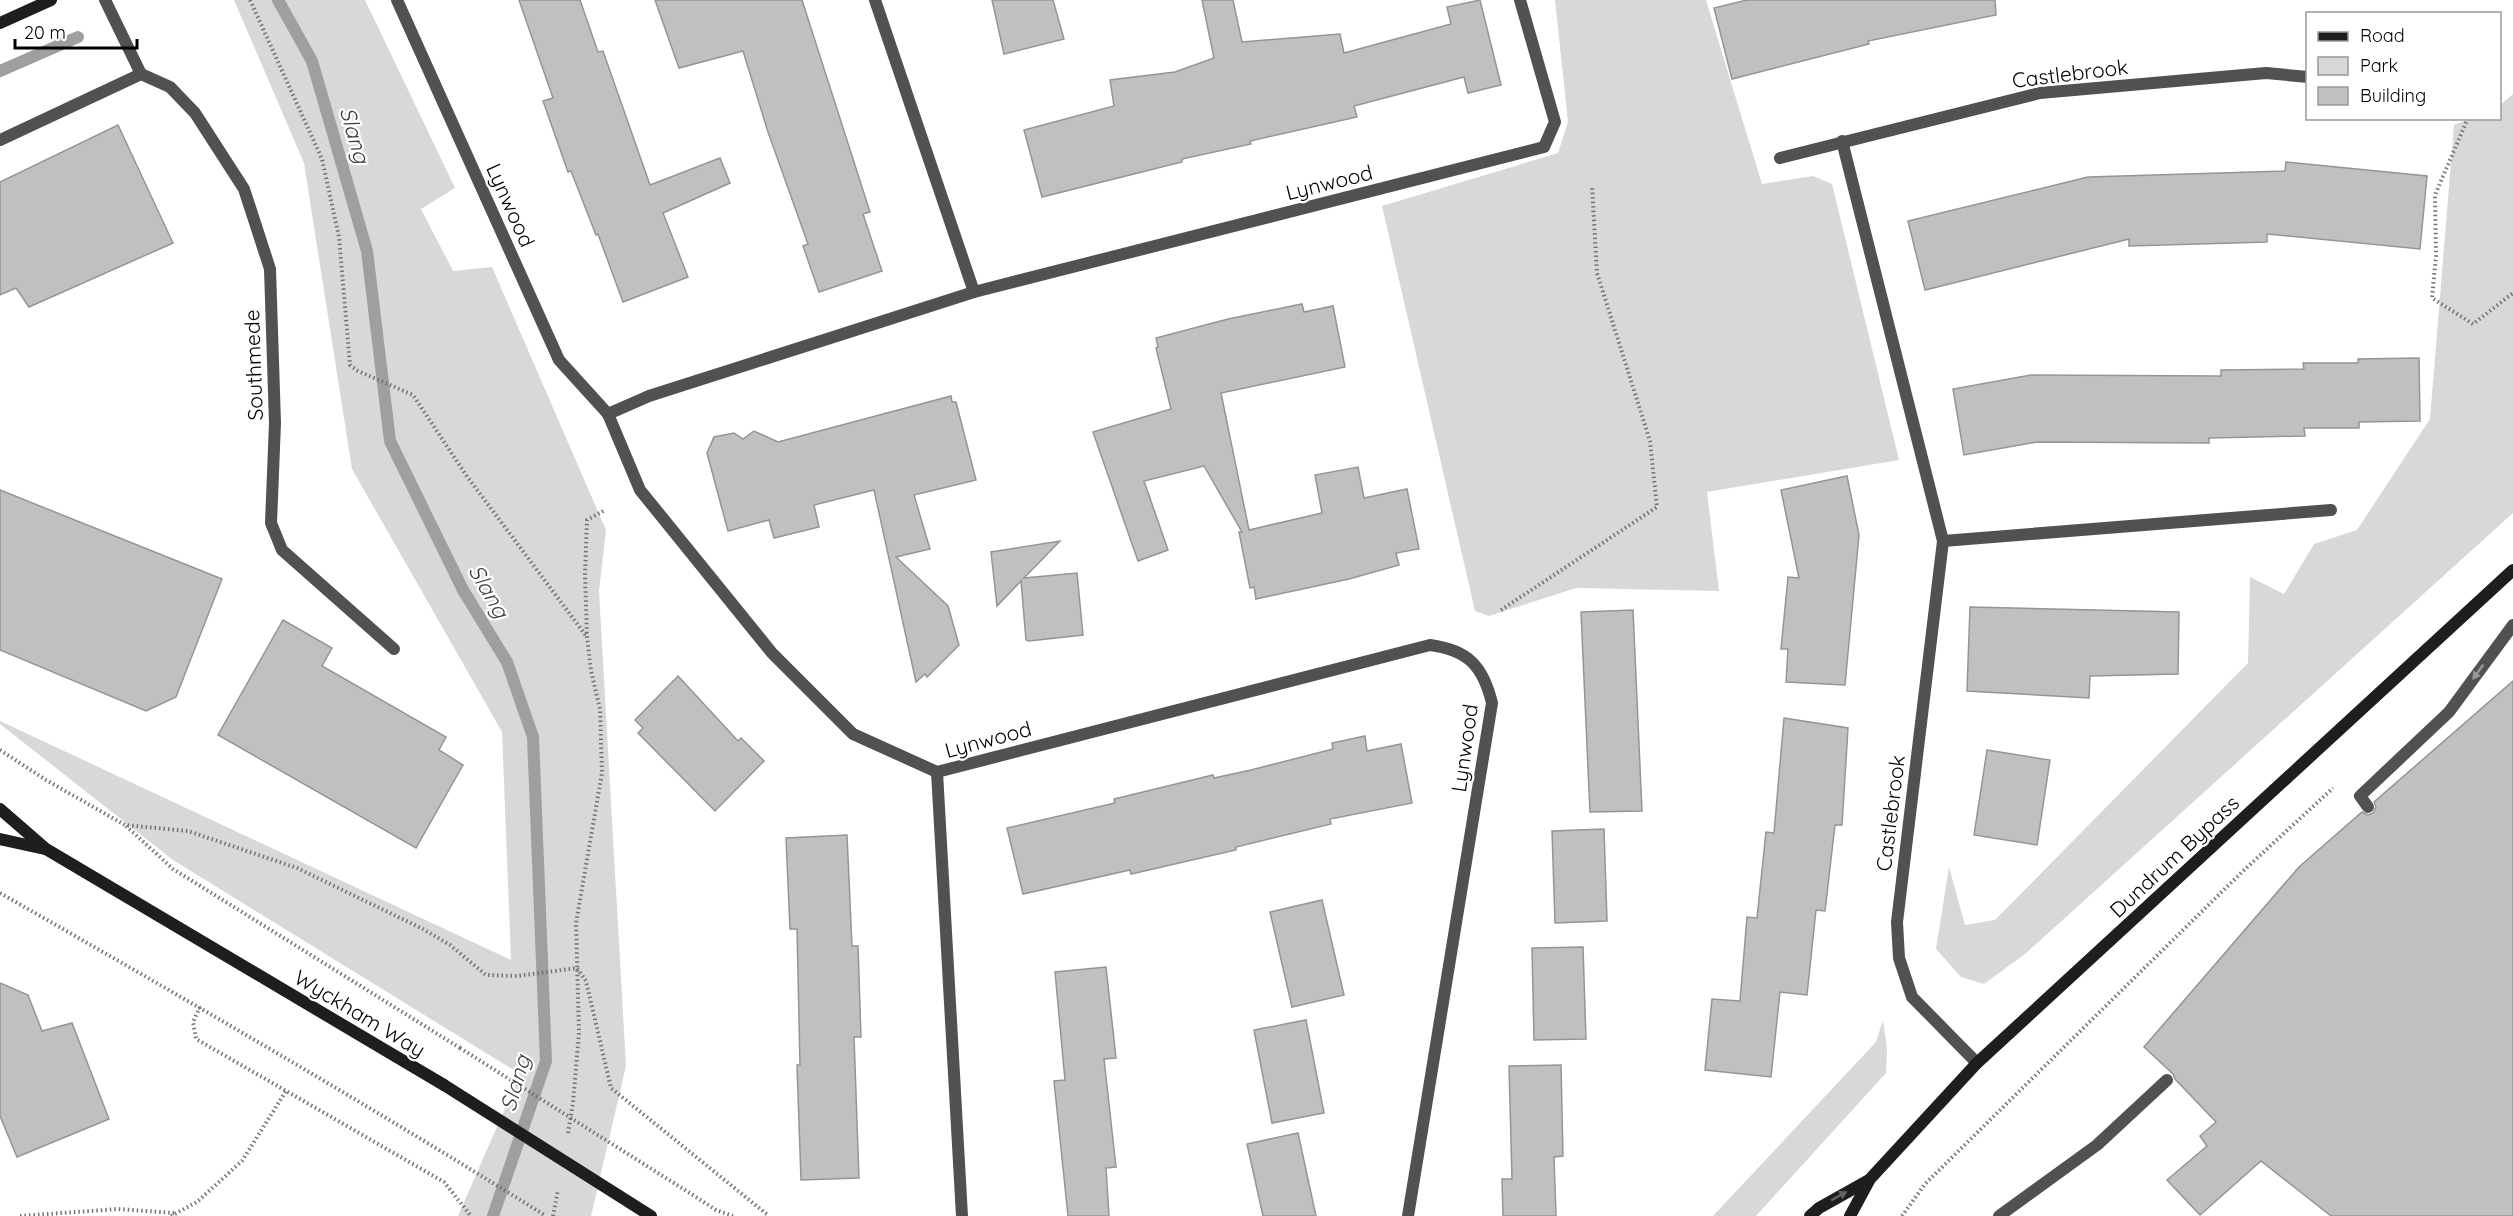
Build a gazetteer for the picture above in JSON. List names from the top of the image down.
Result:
{
  "streets": {
    "main road": ["Dundrum Bypass", "Wyckham Way"],
    "street": ["Castlebrook", "Lynwood", "Southmede"]
  },
  "crossings": [
    ["Castlebrook", "Dundrum Bypass"]
  ],
  "water": ["Slang"],
  "legend": ["Road", "Park", "Building"],
  "scale_bar": "20 m"
}
